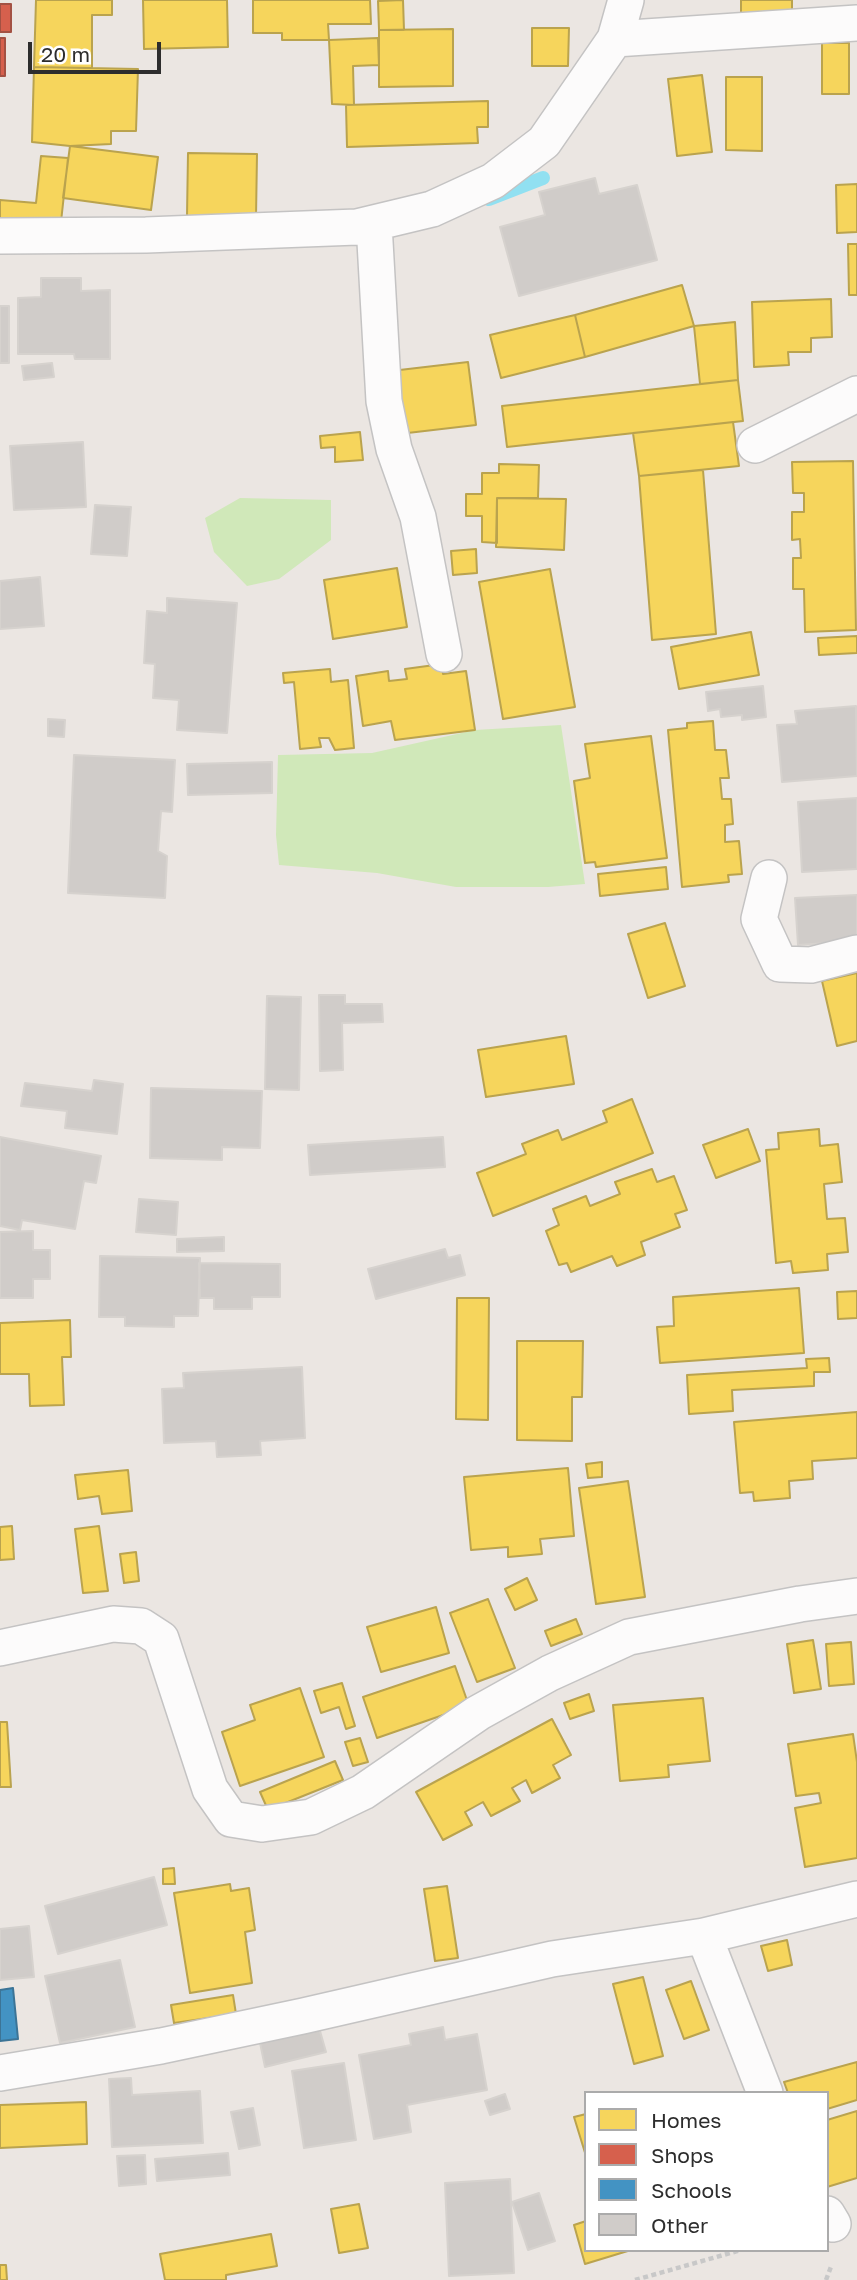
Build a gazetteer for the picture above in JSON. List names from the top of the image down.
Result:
{
  "legend": [
    "Homes",
    "Shops",
    "Schools",
    "Other"
  ],
  "scale_bar": "20 m"
}
